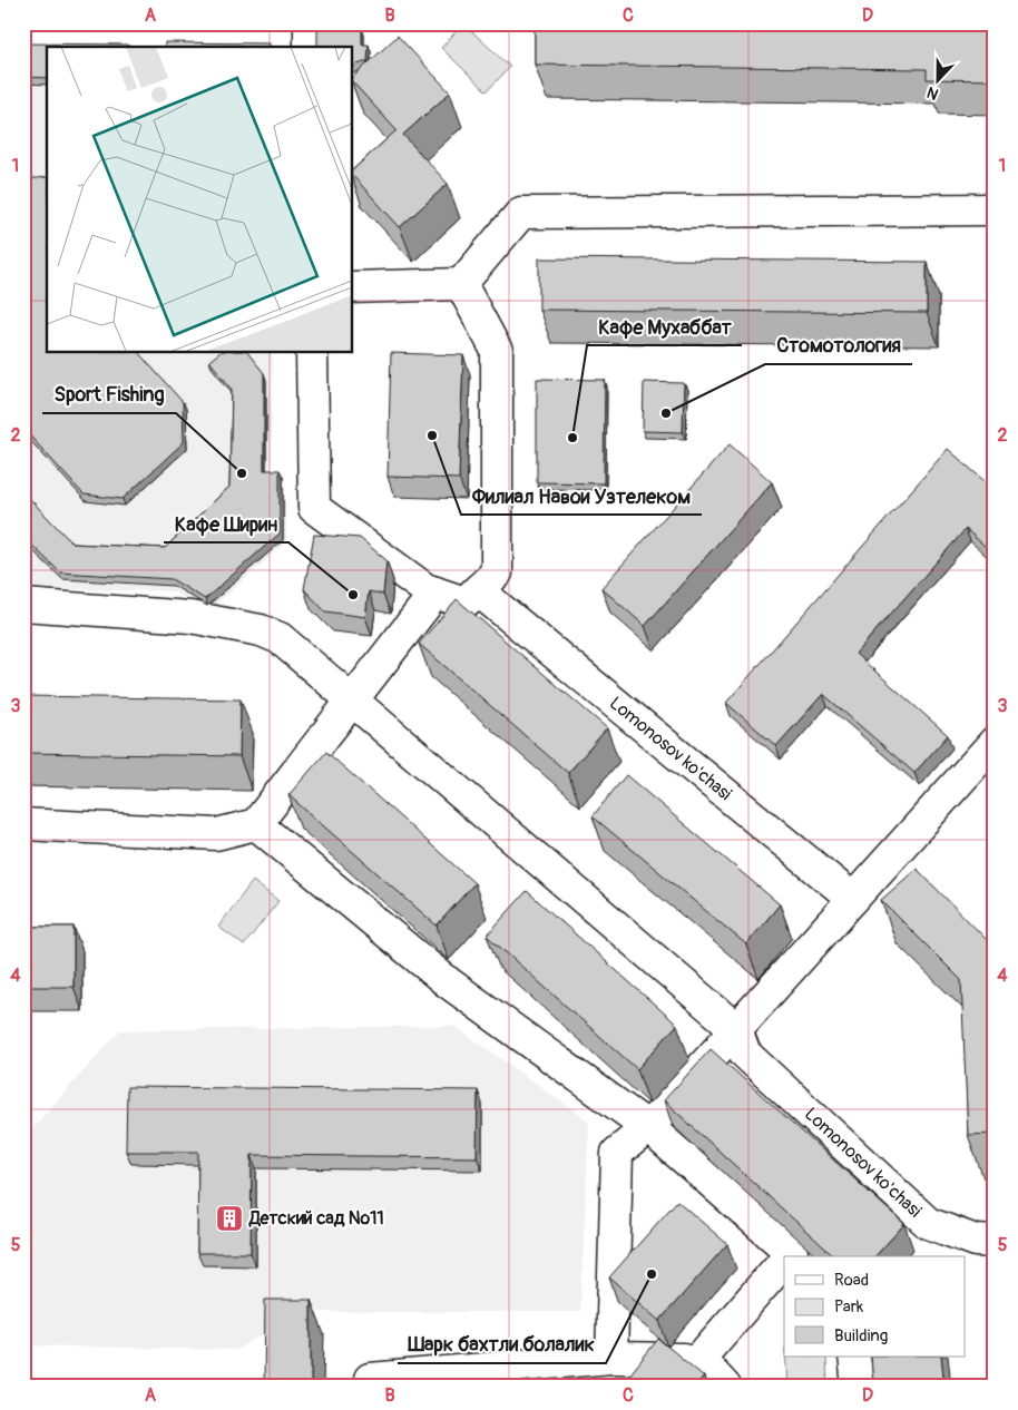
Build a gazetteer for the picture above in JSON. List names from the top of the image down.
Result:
{
  "streets": {
    "street": ["Lomonosov ko'chasi"]
  },
  "places": {
    "other": [
      "Стомотология",
      "Филиал Навои Узтелеком",
      "Кафе Мухаббат",
      "Sport Fishing",
      "Кафе Ширин",
      "Шарк бахтли болалик"
    ],
    "building": ["Детский сад №11"]
  },
  "legend": ["Road", "Park", "Building"],
  "north": "bottom",
  "grid": {
    "columns": [
      "A",
      "B",
      "C",
      "D"
    ],
    "rows": [
      "1",
      "2",
      "3",
      "4",
      "5"
    ]
  }
}
